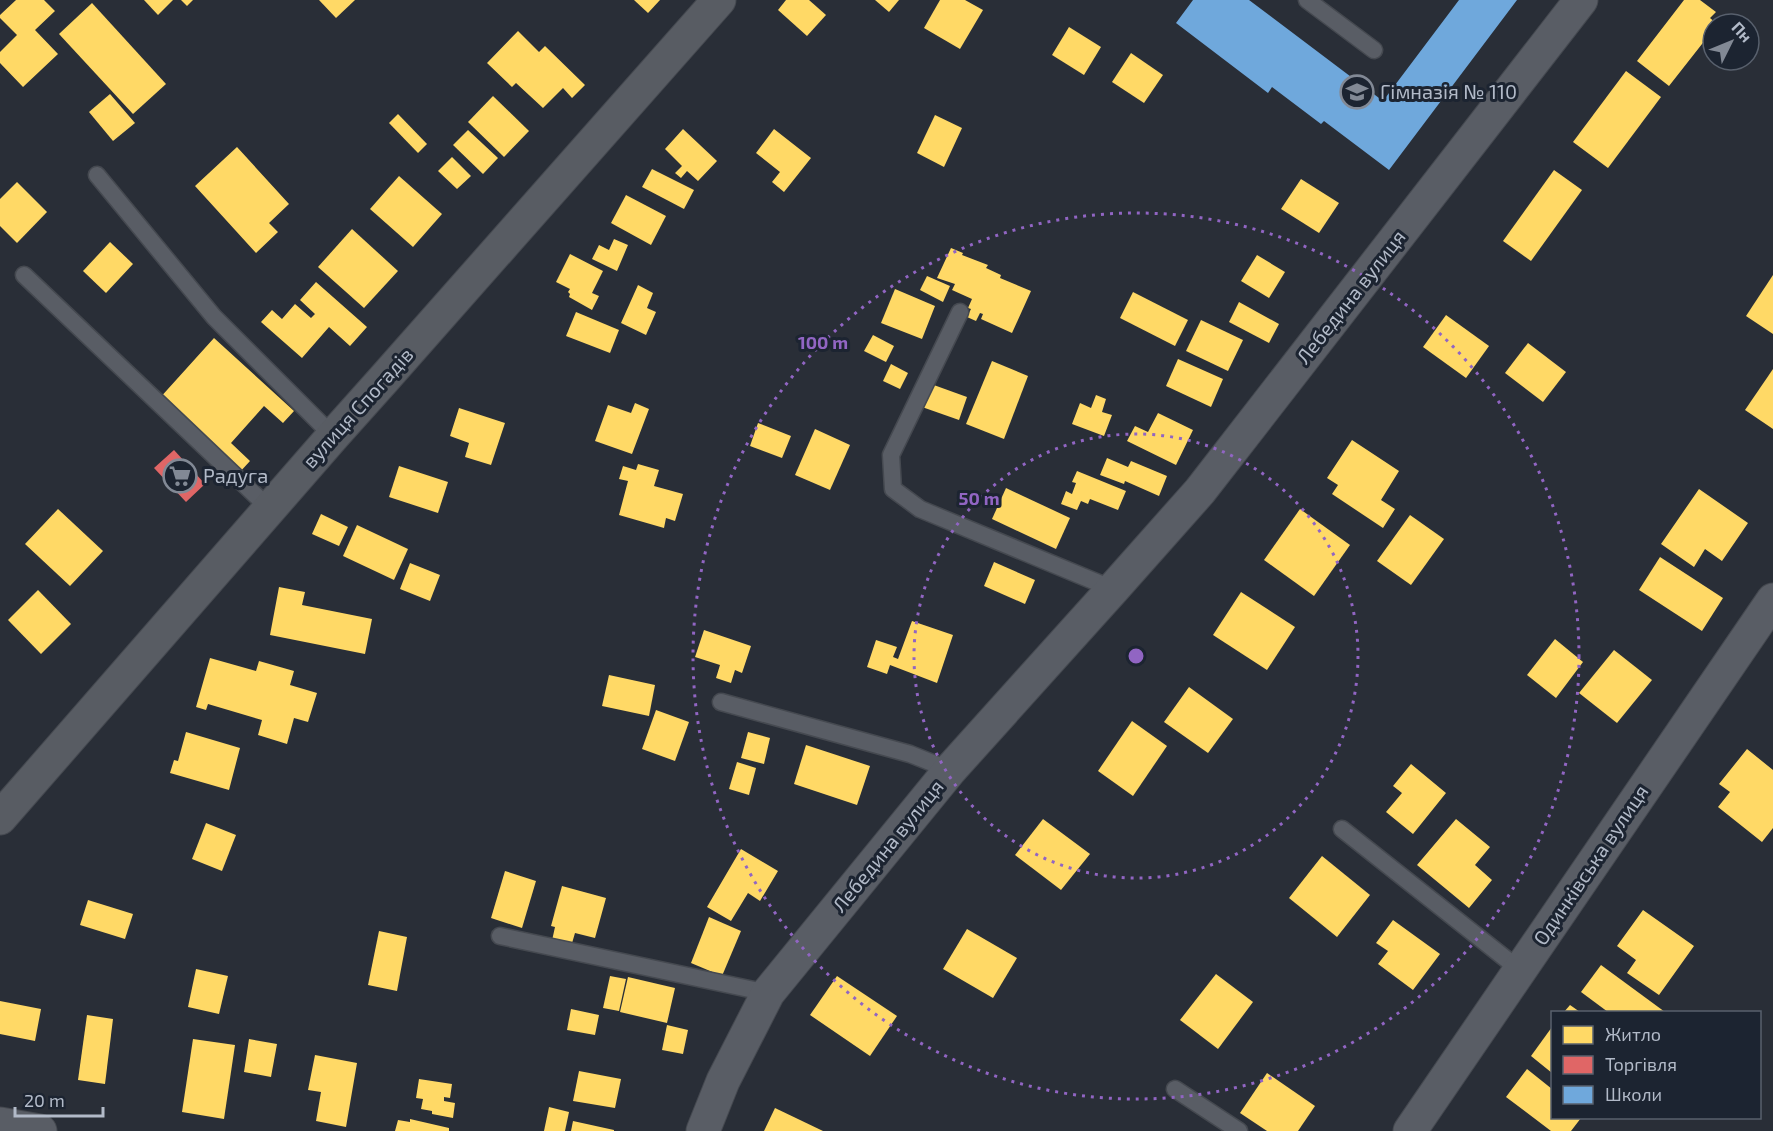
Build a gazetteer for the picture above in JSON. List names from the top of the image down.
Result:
{
  "streets": {
    "main road": ["вулиця Спогадів"],
    "street": ["Лебедина вулиця", "Одинківська вулиця"]
  },
  "places": {
    "school or university": ["Гімназія № 110"],
    "supermarket": ["Радуга"]
  },
  "legend": ["Житло", "Торгівля", "Школи"],
  "scale_bar": "20 m",
  "north": "top right",
  "rings": ["100 m", "50 m"]
}
